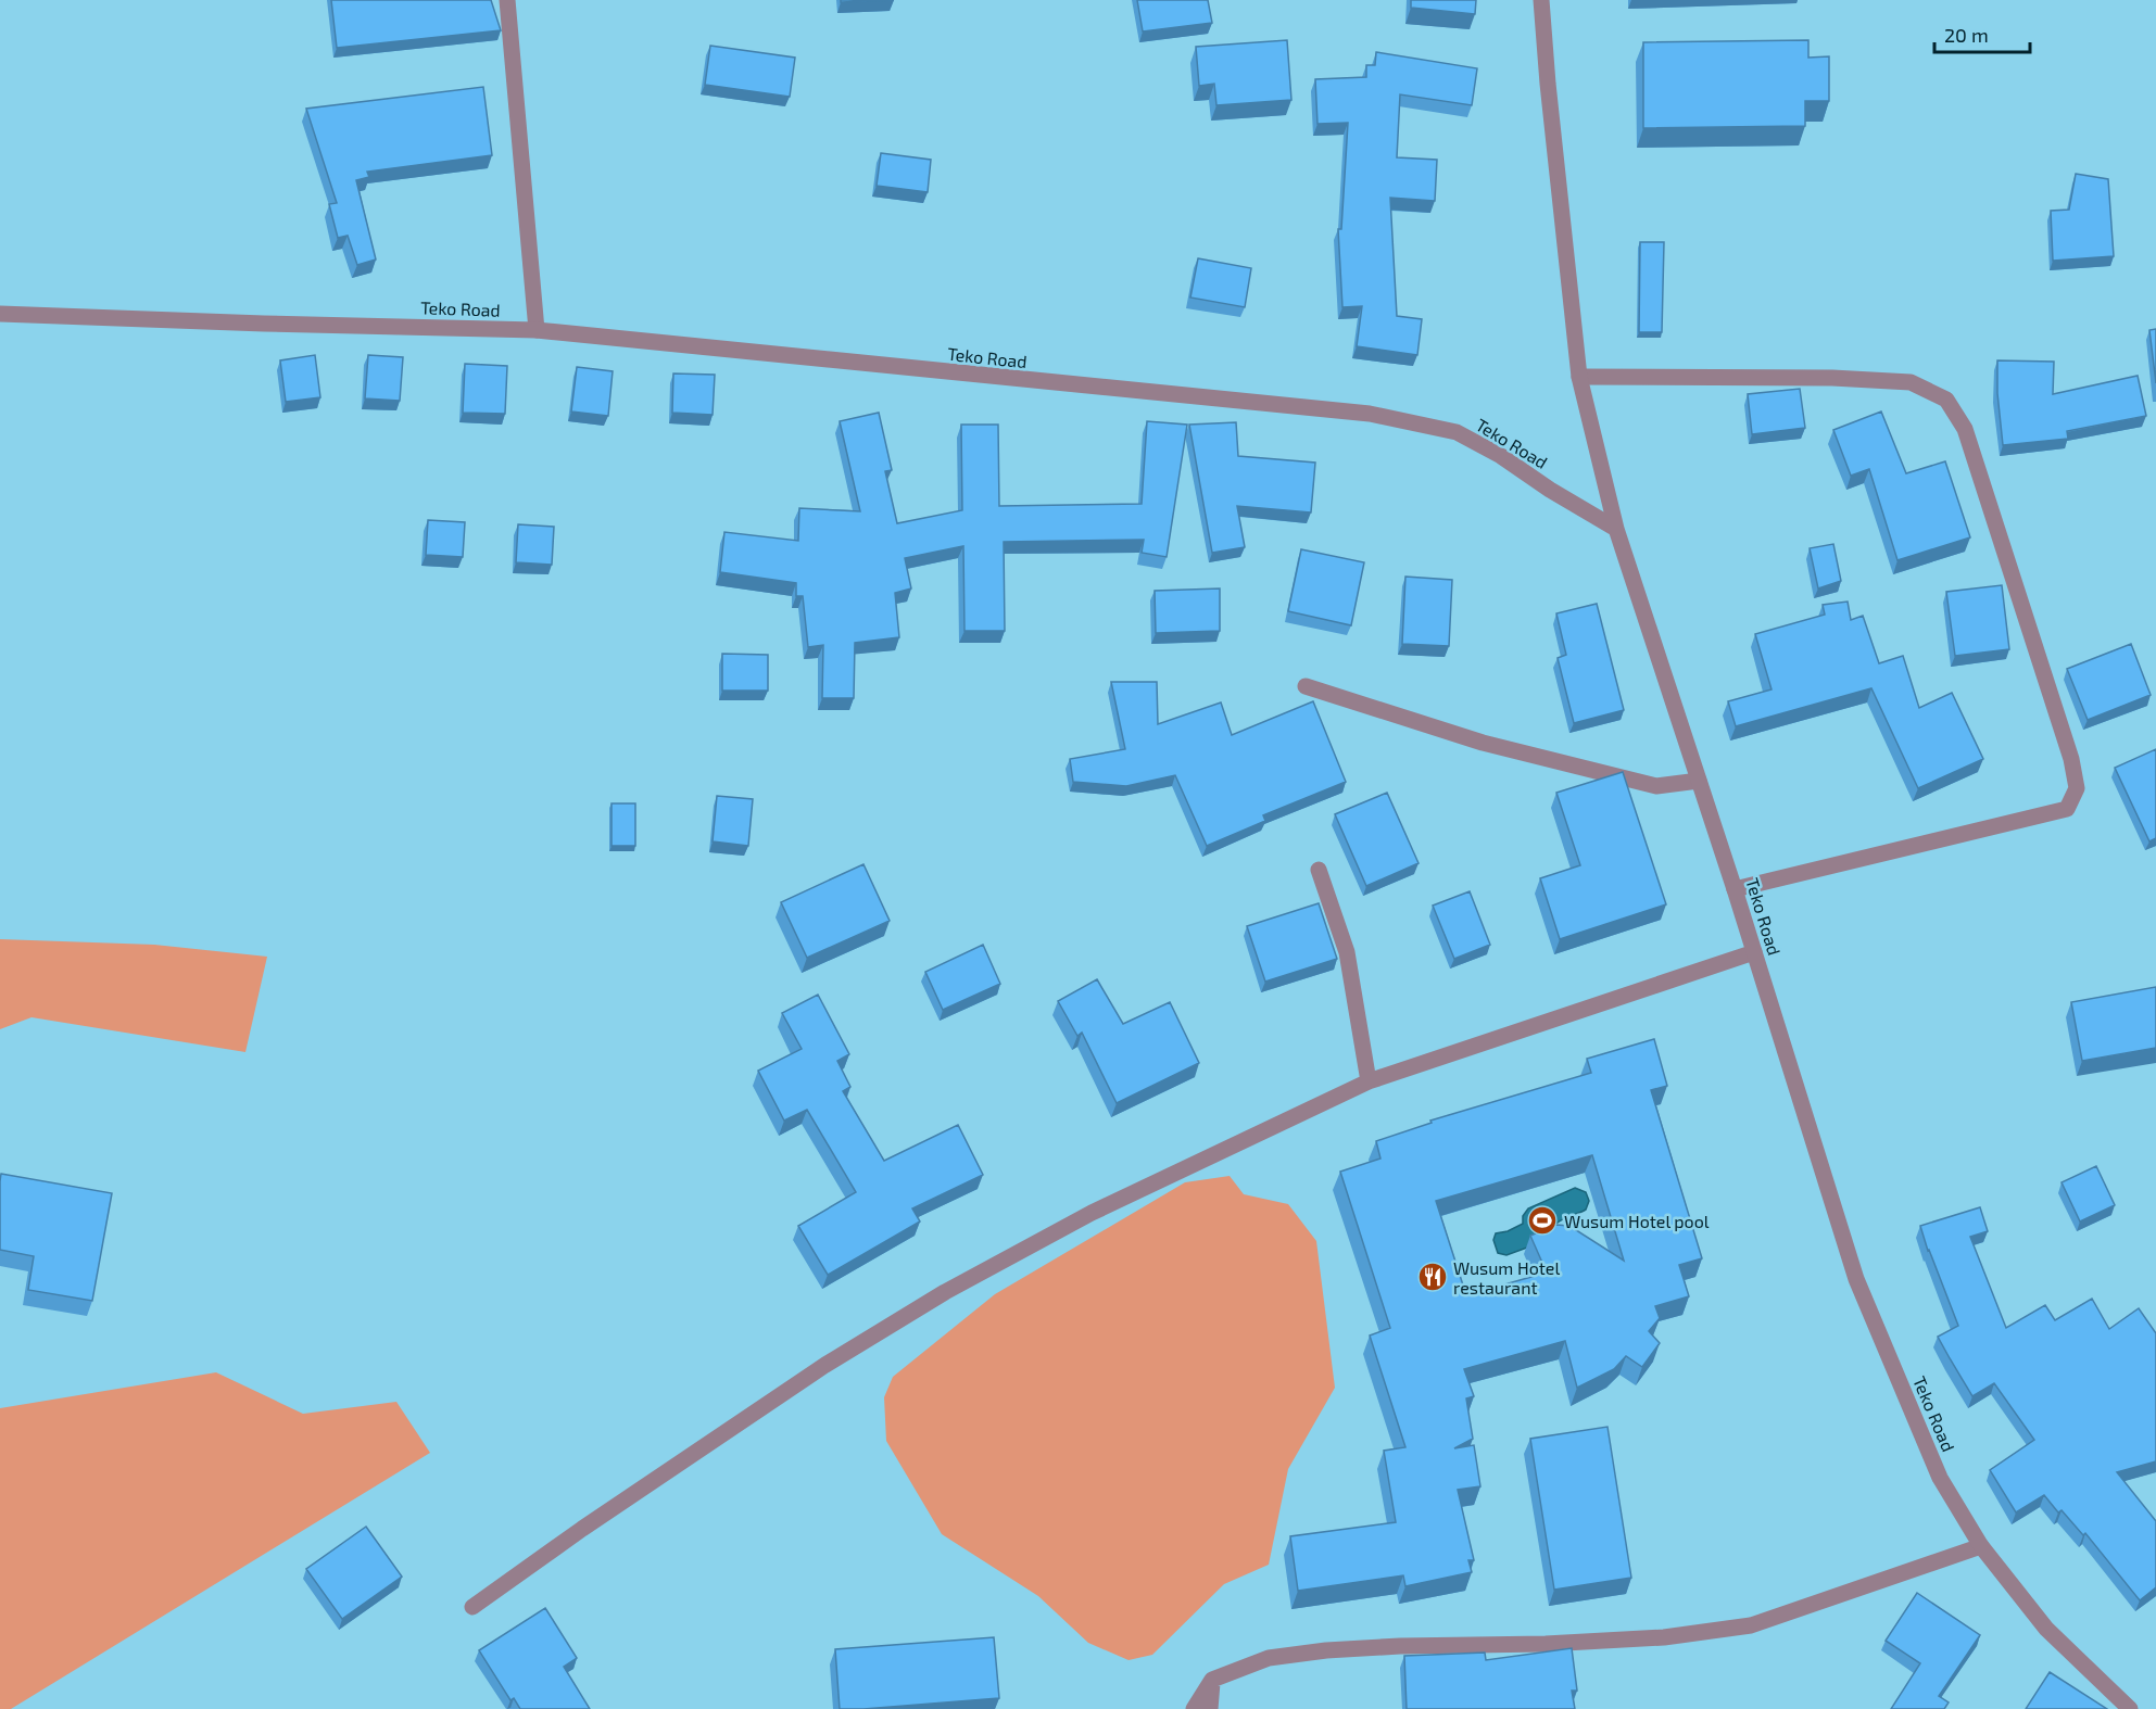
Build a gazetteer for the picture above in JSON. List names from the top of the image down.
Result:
{
  "streets": {
    "street": ["Teko Road"]
  },
  "places": {
    "sports": ["Wusum Hotel pool"],
    "restaurant": ["Wusum Hotel restaurant"]
  },
  "scale_bar": "20 m"
}
